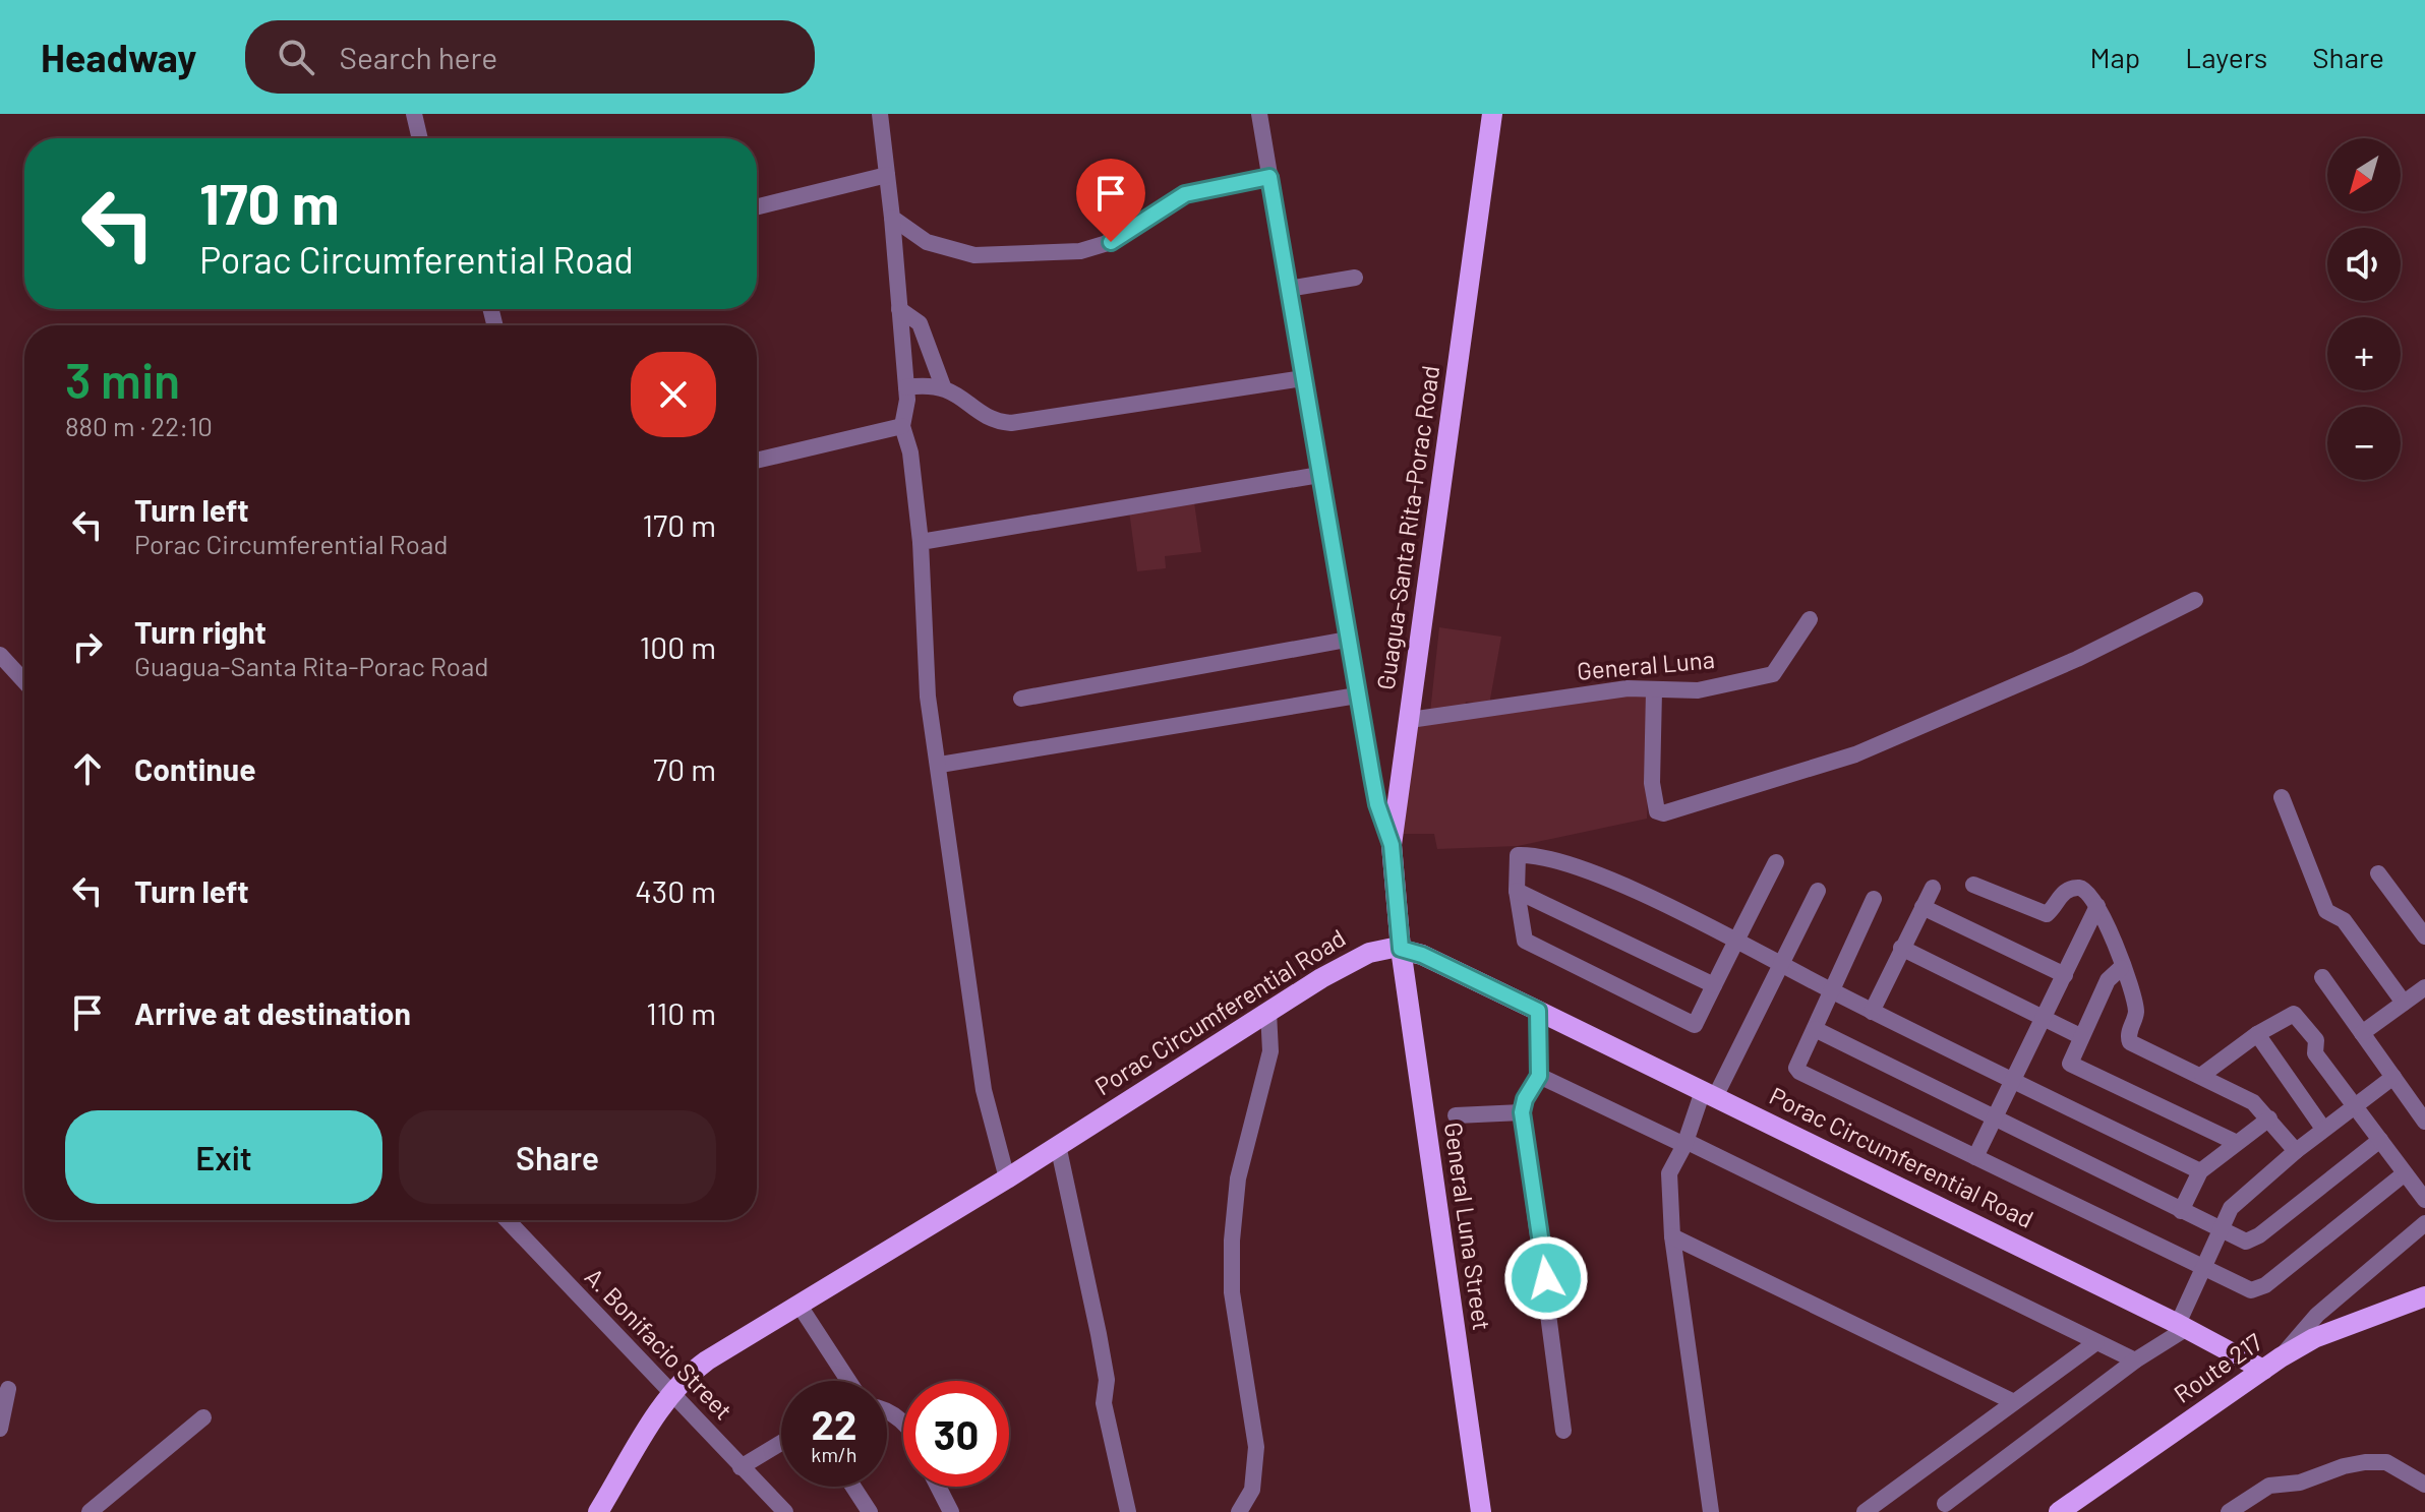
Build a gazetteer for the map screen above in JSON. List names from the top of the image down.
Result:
{
  "streets": {
    "main road": [
      "Guagua-Santa Rita-Porac Road",
      "Porac Circumferential Road",
      "General Luna Street",
      "Route 217"
    ],
    "street": ["General Luna", "A. Bonifacio Street"]
  },
  "crossings": [
    ["Guagua-Santa Rita-Porac Road", "General Luna"],
    ["Guagua-Santa Rita-Porac Road", "Porac Circumferential Road"],
    ["Guagua-Santa Rita-Porac Road", "General Luna Street"],
    ["Porac Circumferential Road", "General Luna Street"],
    ["Porac Circumferential Road", "A. Bonifacio Street"],
    ["Porac Circumferential Road", "Route 217"]
  ],
  "north": "bottom left",
  "page": {
    "header": "Headway",
    "search": "Search here",
    "nav": ["Map", "Layers", "Share"],
    "map_buttons": ["+", "−"],
    "turn": ["170 m", "Porac Circumferential Road"],
    "heading": ["3 min", "880 m · 22:10"],
    "list": [
      {
        "name": "Turn left",
        "note": "Porac Circumferential Road",
        "value": "170 m"
      },
      {
        "name": "Turn right",
        "note": "Guagua-Santa Rita-Porac Road",
        "value": "100 m"
      },
      {
        "name": "Continue",
        "value": "70 m"
      },
      {
        "name": "Turn left",
        "value": "430 m"
      },
      {
        "name": "Arrive at destination",
        "value": "110 m"
      }
    ],
    "buttons": ["Exit", "Share"],
    "speed": "22 km/h",
    "limit": "30"
  }
}
